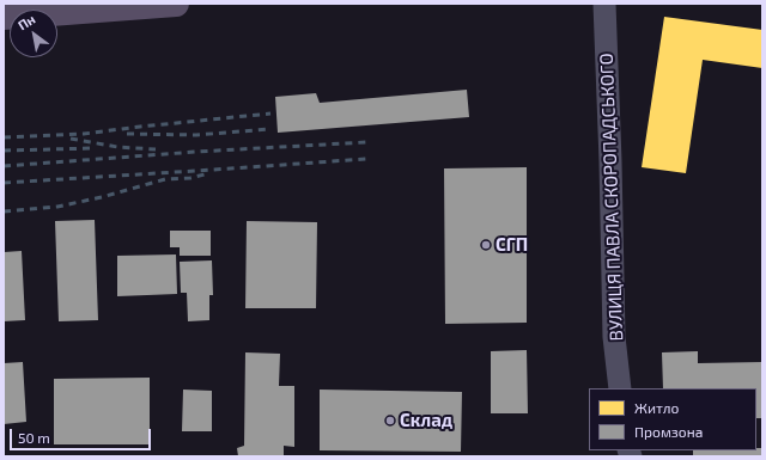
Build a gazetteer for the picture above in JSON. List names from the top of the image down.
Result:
{
  "streets": {
    "street": ["ВУЛИЦЯ ПАВЛА СКОРОПАДСЬКОГО"]
  },
  "places": ["СГП", "Склад"],
  "legend": ["Житло", "Промзона"],
  "scale_bar": "50 m",
  "north": "top left"
}
